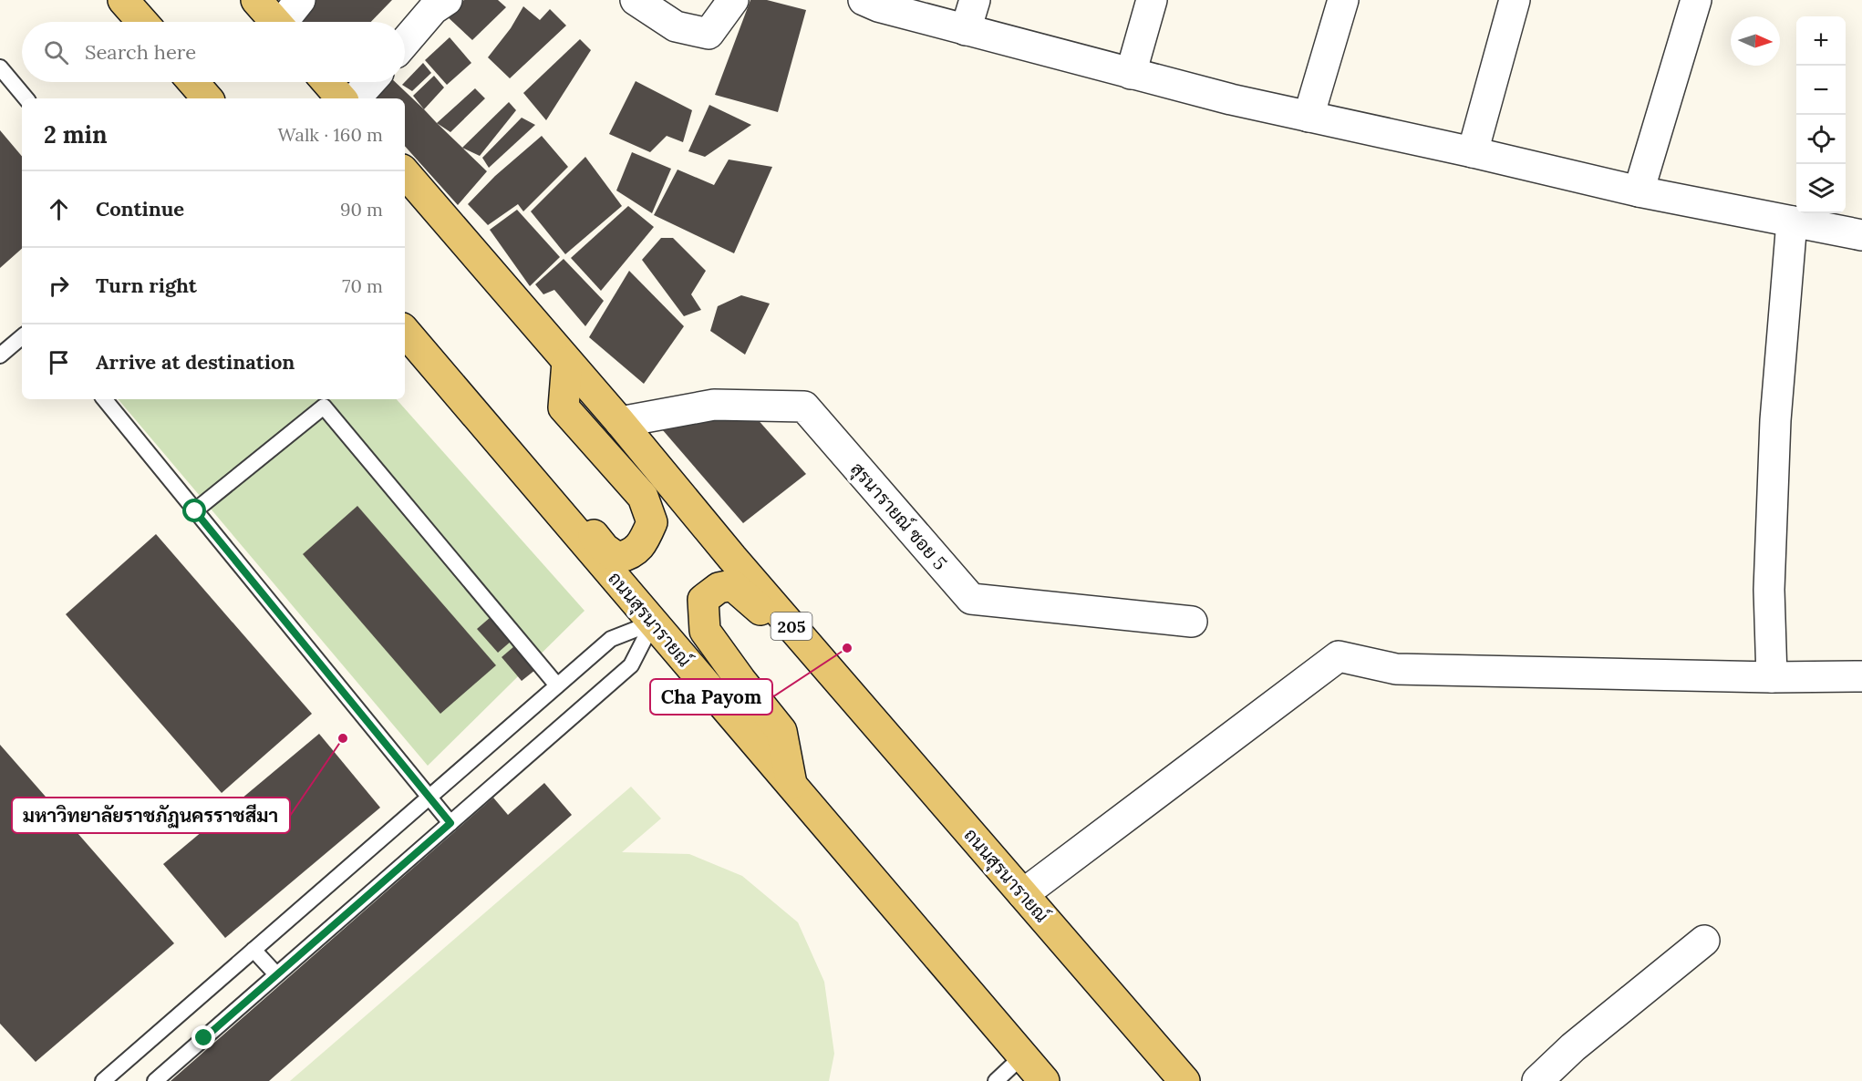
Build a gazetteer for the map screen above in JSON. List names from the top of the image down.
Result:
{
  "streets": {
    "main road": ["ถนนสุรนารายณ์", "205"],
    "street": ["สุรนารายณ์ ซอย 5"]
  },
  "crossings": [
    ["สุรนารายณ์ ซอย 5", "ถนนสุรนารายณ์"]
  ],
  "places": ["Cha Payom", "มหาวิทยาลัยราชภัฏนครราชสีมา"],
  "north": "right",
  "page": {
    "map_buttons": ["+", "−"],
    "search": "Search here",
    "heading": ["2 min", "Walk · 160 m"],
    "list": [
      ["Continue", "90 m"],
      ["Turn right", "70 m"],
      "Arrive at destination"
    ]
  }
}
